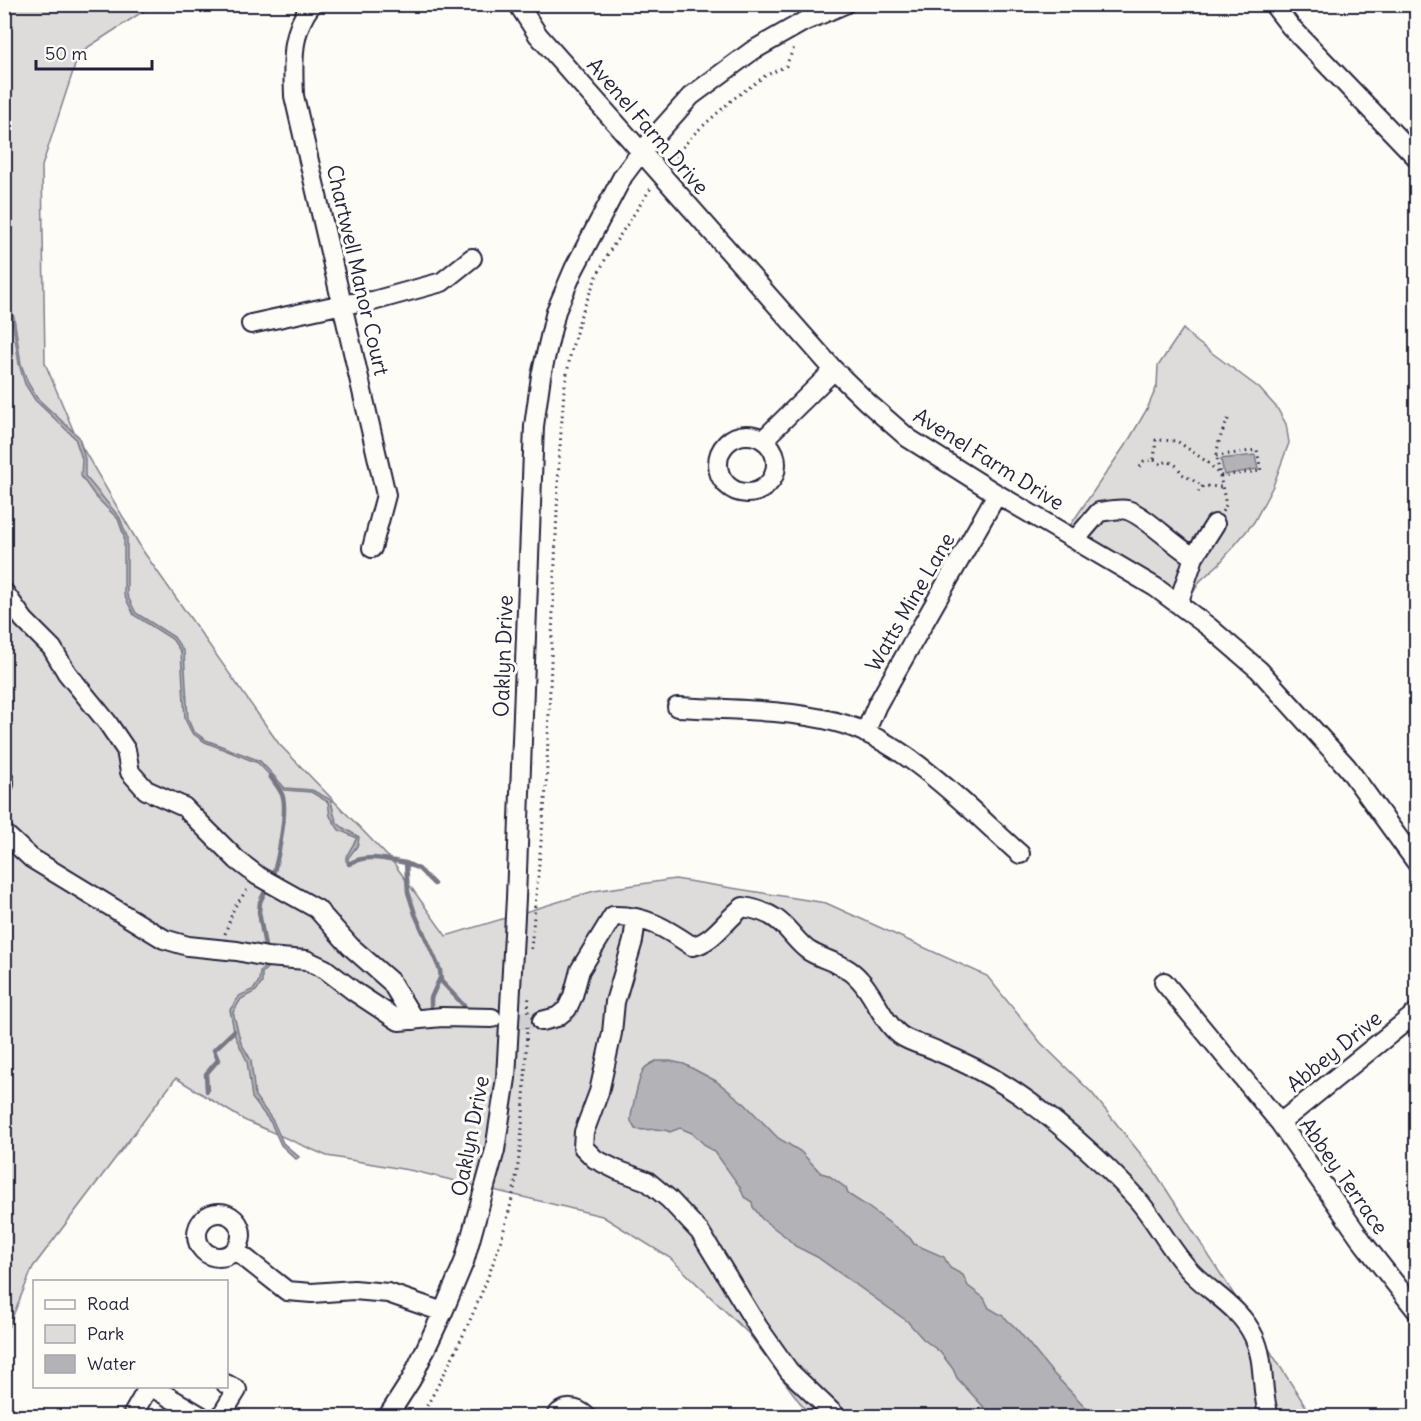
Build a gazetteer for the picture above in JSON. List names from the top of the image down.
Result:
{
  "streets": {
    "street": [
      "Avenel Farm Drive",
      "Chartwell Manor Court",
      "Watts Mine Lane",
      "Oaklyn Drive",
      "Abbey Drive",
      "Abbey Terrace"
    ]
  },
  "crossings": [
    ["Avenel Farm Drive", "Watts Mine Lane"],
    ["Avenel Farm Drive", "Oaklyn Drive"],
    ["Abbey Drive", "Abbey Terrace"]
  ],
  "legend": ["Road", "Park", "Water"],
  "scale_bar": "50 m"
}
